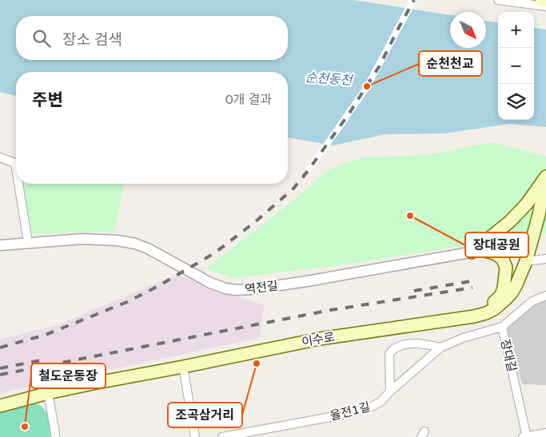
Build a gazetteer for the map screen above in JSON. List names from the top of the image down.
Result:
{
  "streets": {
    "main road": ["이수로"],
    "street": ["역전길", "장대길", "율전1길"]
  },
  "crossings": [
    ["역전길", "이수로"],
    ["장대길", "율전1길"]
  ],
  "water": ["순천동천"],
  "places": [
    "순천천교",
    "장대공원",
    "조곡삼거리",
    "철도운동장"
  ],
  "north": "bottom right",
  "page": {
    "map_buttons": ["+", "−"],
    "search": "장소 검색",
    "heading": ["주변", "0개 결과"]
  }
}
